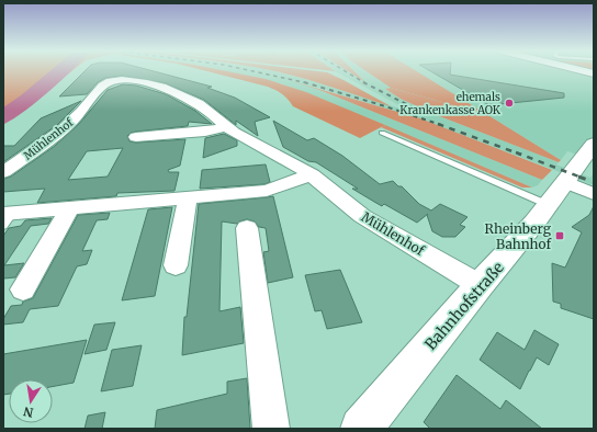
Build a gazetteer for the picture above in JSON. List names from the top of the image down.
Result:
{
  "streets": {
    "street": ["Mühlenhof", "Bahnhofstraße"]
  },
  "crossings": [
    ["Mühlenhof", "Bahnhofstraße"]
  ],
  "places": {
    "other": ["ehemals Krankenkasse AOK"],
    "transit": ["Rheinberg Bahnhof"]
  },
  "north": "bottom"
}
